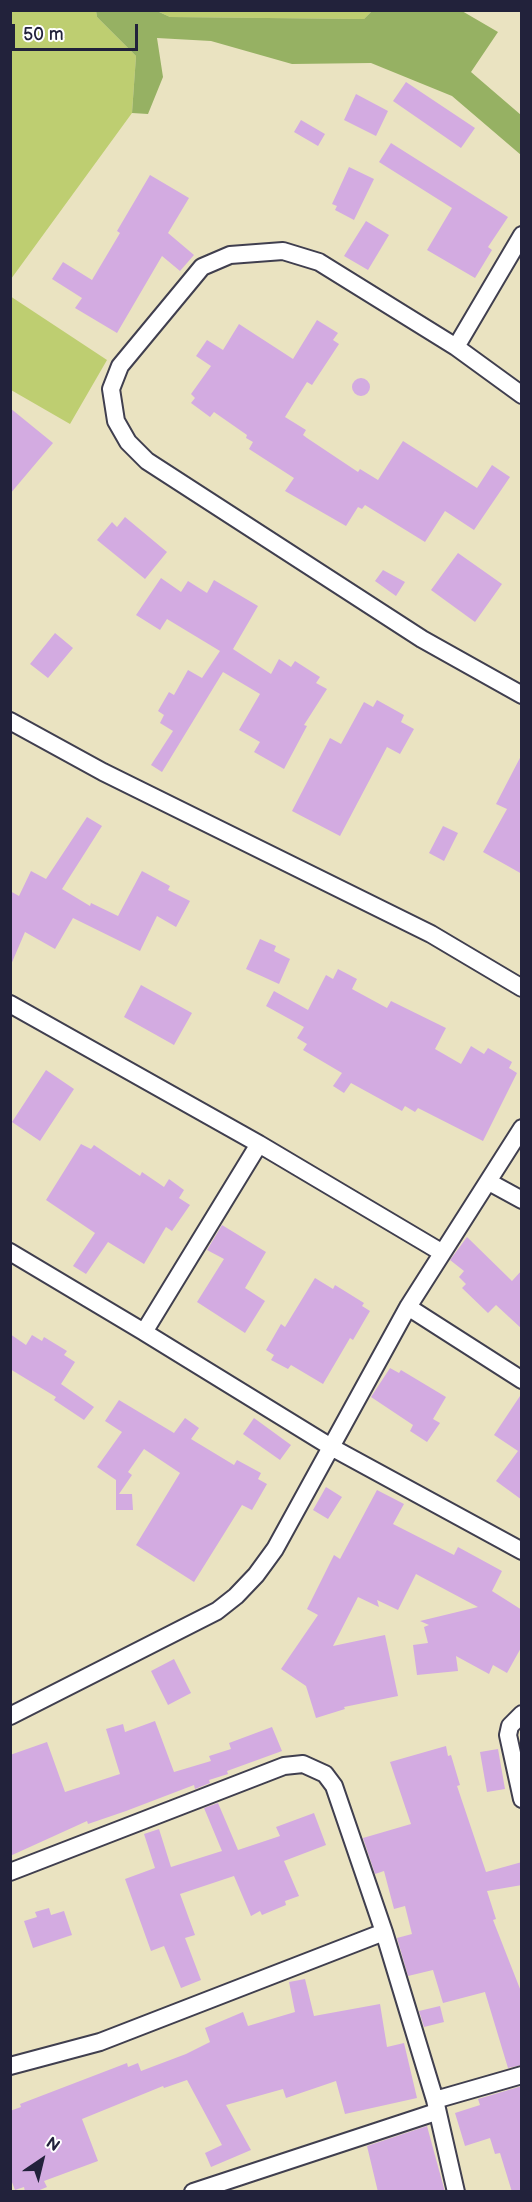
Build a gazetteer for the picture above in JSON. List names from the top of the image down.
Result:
{
  "scale_bar": "50 m",
  "north": "top right"
}
